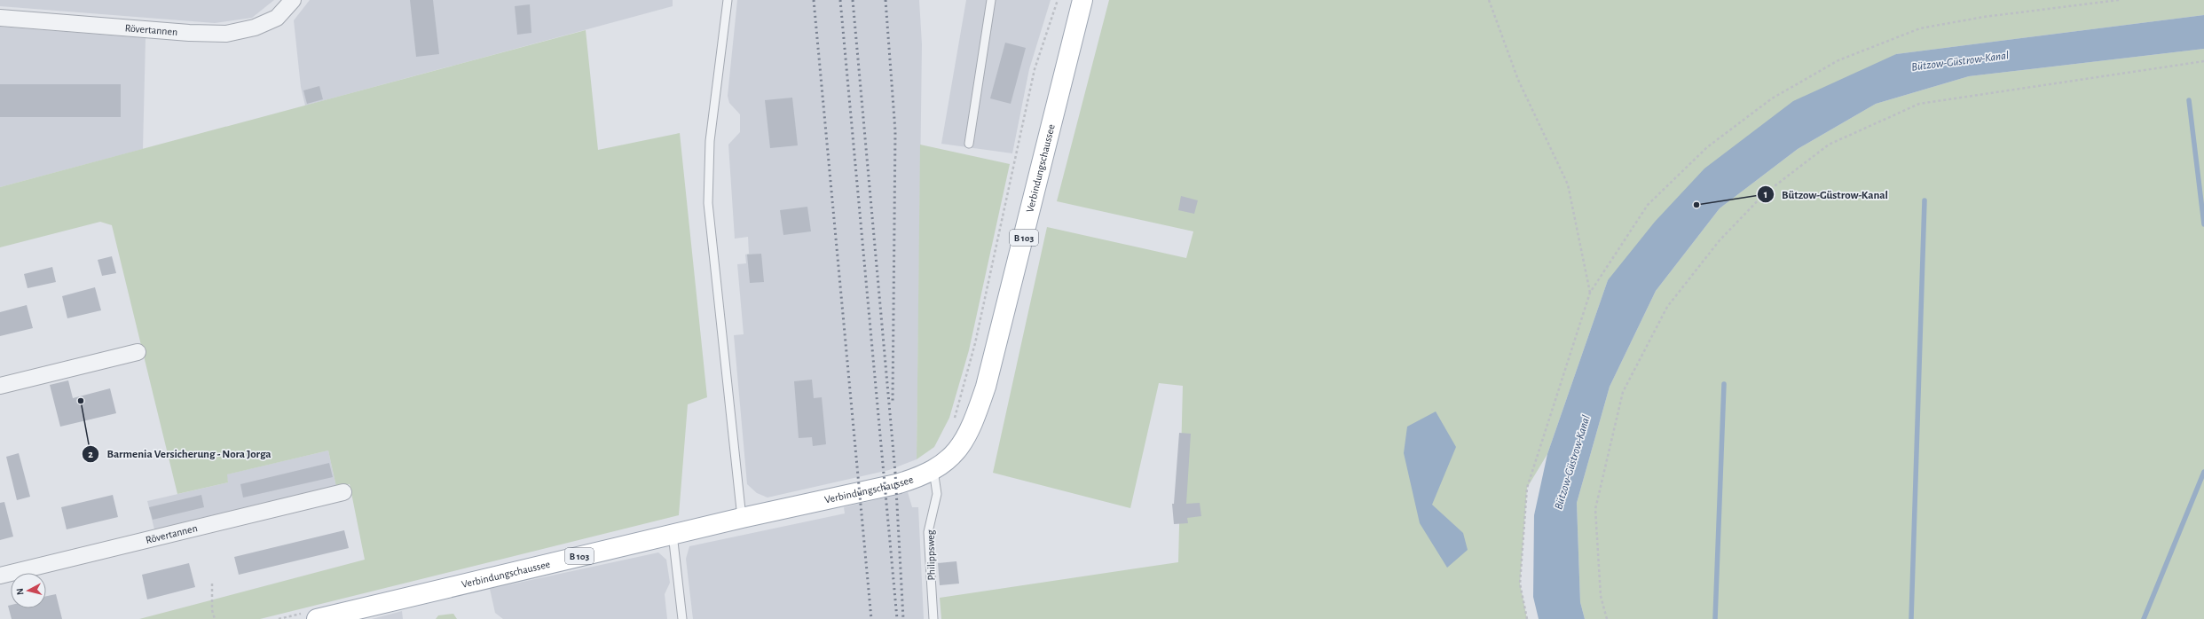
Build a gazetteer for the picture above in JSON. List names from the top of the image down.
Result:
{
  "streets": {
    "main road": ["Verbindungschaussee", "B 103"],
    "street": ["Rövertannen"],
    "lane": ["Philippsweg"]
  },
  "crossings": [
    ["Verbindungschaussee", "Philippsweg"]
  ],
  "water": ["Bützow-Güstrow-Kanal"],
  "places": ["Bützow-Güstrow-Kanal", "Barmenia Versicherung - Nora Jorga"],
  "north": "left"
}
